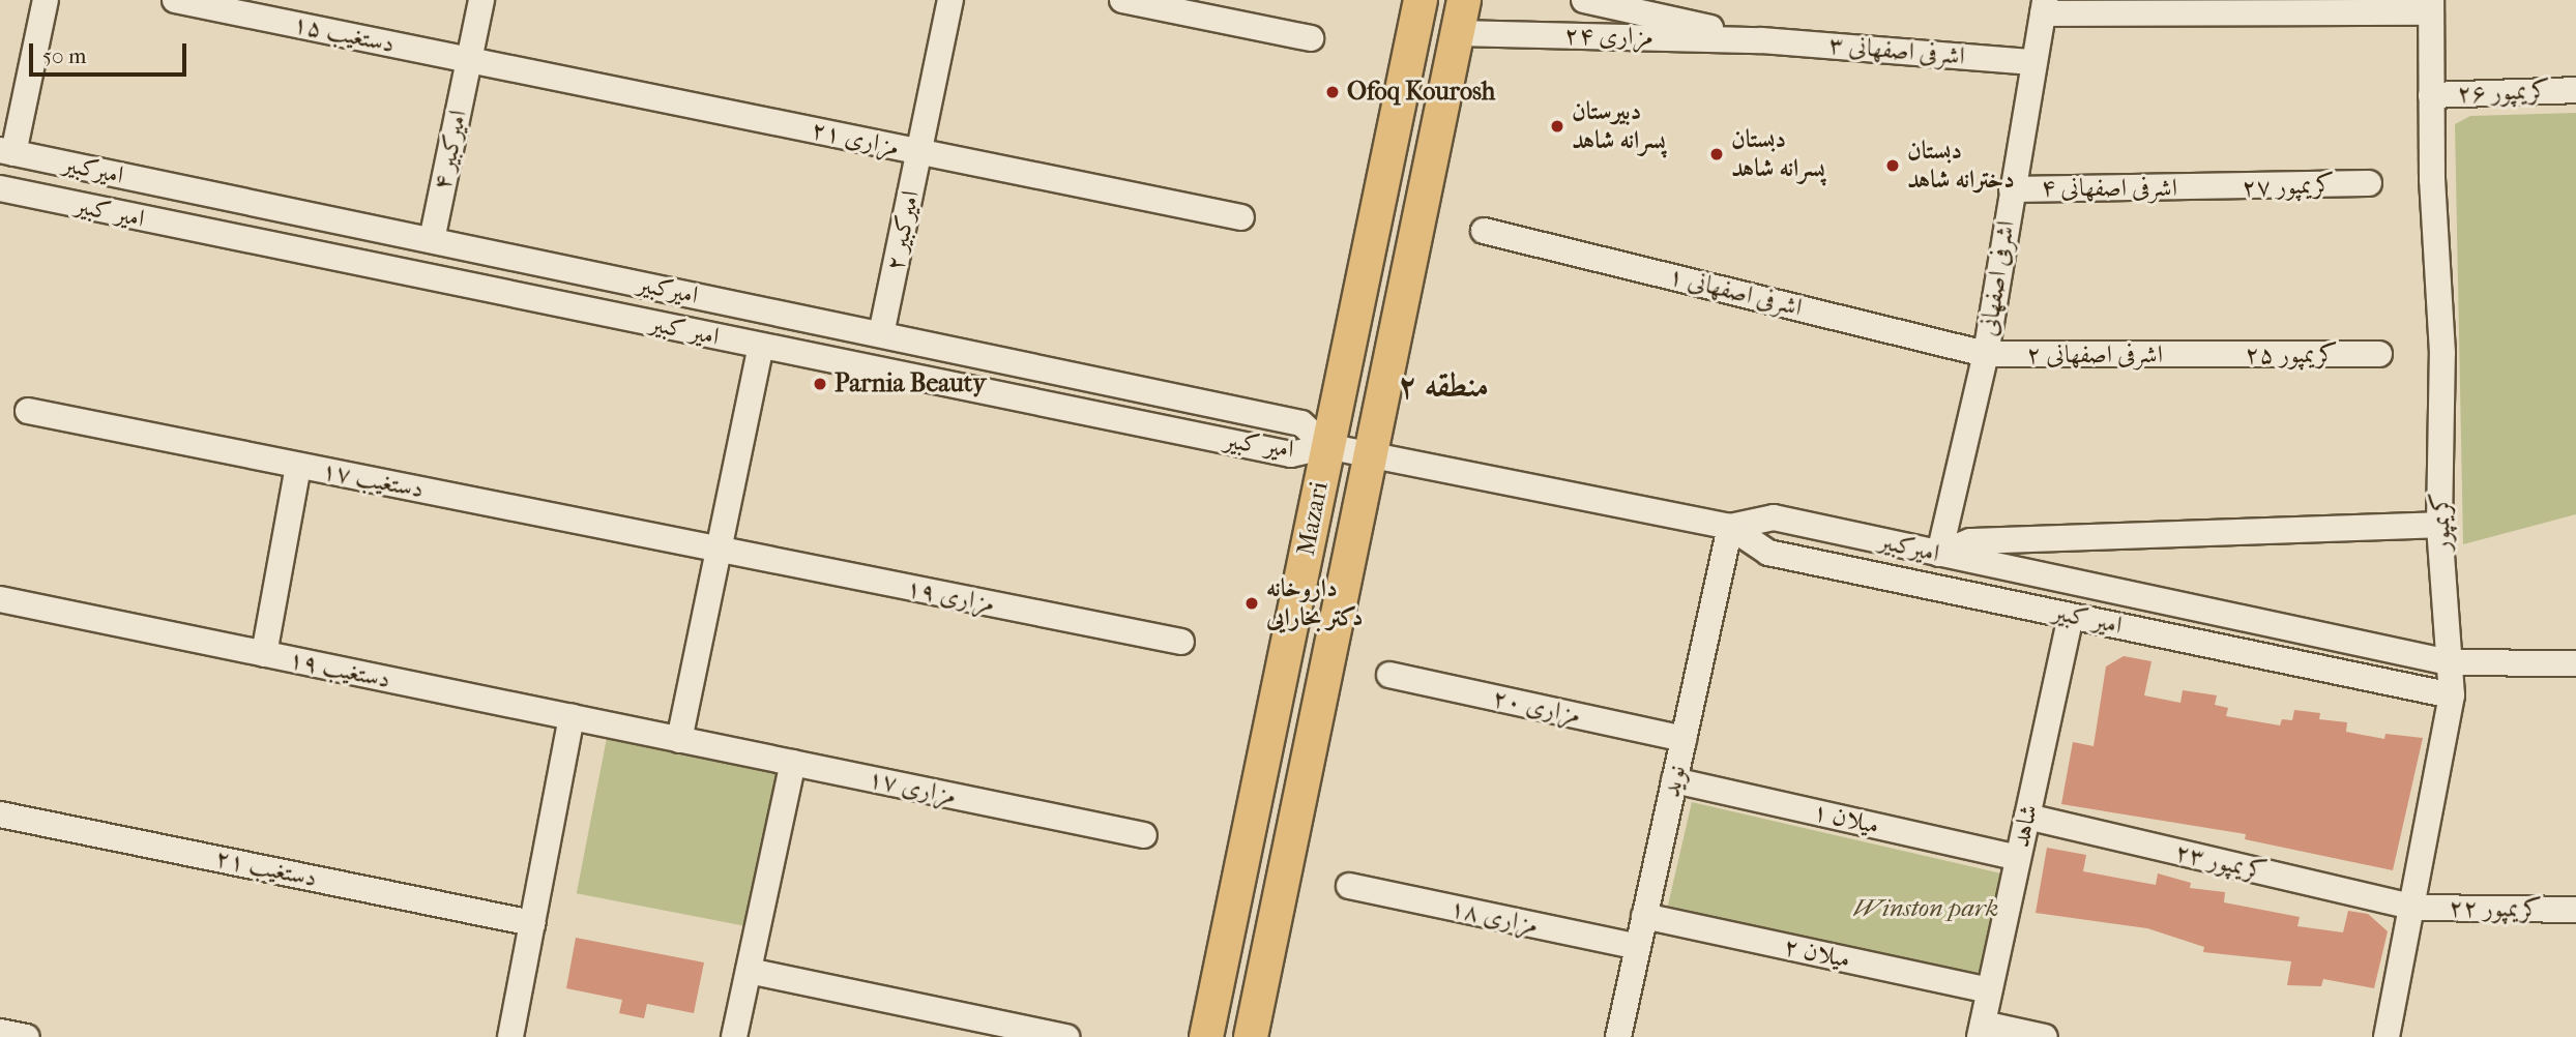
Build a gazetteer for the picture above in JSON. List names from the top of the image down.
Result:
{
  "streets": {
    "main road": ["Mazari"],
    "street": [
      "دستغیب ۱۵",
      "مزاری ۲۴",
      "اشرفی اصفهانی ۳",
      "کریمپور ۲۶",
      "مزاری ۲۱",
      "امیرکبیر ۴",
      "امیرکبیر",
      "کریمپور ۲۷",
      "اشرفی اصفهانی ۴",
      "امیر کبیر",
      "امیرکبیر ۲",
      "اشرفی اصفهانی",
      "اشرفی اصفهانی ۱",
      "اشرفی اصفهانی ۲",
      "کریمپور ۲۵",
      "دستغیب ۱۷",
      "کریمپور",
      "مزاری ۱۹",
      "دستغیب ۱۹",
      "مزاری ۲۰",
      "نوید",
      "مزاری ۱۷",
      "میلان ۱",
      "شاهد",
      "کریمپور ۲۳",
      "دستغیب ۲۱",
      "کریمپور ۲۲",
      "مزاری ۱۸",
      "میلان ۲"
    ]
  },
  "crossings": [
    ["دستغیب ۱۵", "مزاری ۲۱"],
    ["دستغیب ۱۵", "امیرکبیر ۴"],
    ["مزاری ۲۴", "اشرفی اصفهانی ۳"],
    ["مزاری ۲۴", "Mazari"],
    ["اشرفی اصفهانی ۳", "اشرفی اصفهانی"],
    ["کریمپور ۲۶", "کریمپور"],
    ["مزاری ۲۱", "امیرکبیر ۴"],
    ["مزاری ۲۱", "امیرکبیر ۲"],
    ["امیرکبیر ۴", "امیرکبیر"],
    ["امیرکبیر", "امیر کبیر"],
    ["امیرکبیر", "امیرکبیر ۲"],
    ["امیرکبیر", "اشرفی اصفهانی"],
    ["امیرکبیر", "Mazari"],
    ["امیرکبیر", "کریمپور"],
    ["امیرکبیر", "نوید"],
    ["کریمپور ۲۷", "اشرفی اصفهانی ۴"],
    ["اشرفی اصفهانی ۴", "اشرفی اصفهانی"],
    ["امیر کبیر", "Mazari"],
    ["امیر کبیر", "کریمپور"],
    ["امیر کبیر", "نوید"],
    ["امیر کبیر", "شاهد"],
    ["اشرفی اصفهانی", "اشرفی اصفهانی ۱"],
    ["اشرفی اصفهانی", "اشرفی اصفهانی ۲"],
    ["اشرفی اصفهانی ۱", "اشرفی اصفهانی ۲"],
    ["اشرفی اصفهانی ۲", "کریمپور ۲۵"],
    ["دستغیب ۱۷", "مزاری ۱۹"],
    ["کریمپور", "کریمپور ۲۳"],
    ["کریمپور", "کریمپور ۲۲"],
    ["دستغیب ۱۹", "مزاری ۱۷"],
    ["مزاری ۲۰", "نوید"],
    ["نوید", "میلان ۱"],
    ["نوید", "مزاری ۱۸"],
    ["نوید", "میلان ۲"],
    ["میلان ۱", "شاهد"],
    ["شاهد", "کریمپور ۲۳"],
    ["شاهد", "میلان ۲"],
    ["کریمپور ۲۳", "کریمپور ۲۲"]
  ],
  "districts": ["منطقه ۲"],
  "parks": ["Winston park"],
  "places": [
    "Ofoq Kourosh",
    "دبیرستان پسرانه شاهد",
    "دبستان پسرانه شاهد",
    "دبستان دخترانه شاهد",
    "Parnia Beauty",
    "داروخانه دکتر بخارایی"
  ],
  "scale_bar": "50 m"
}
